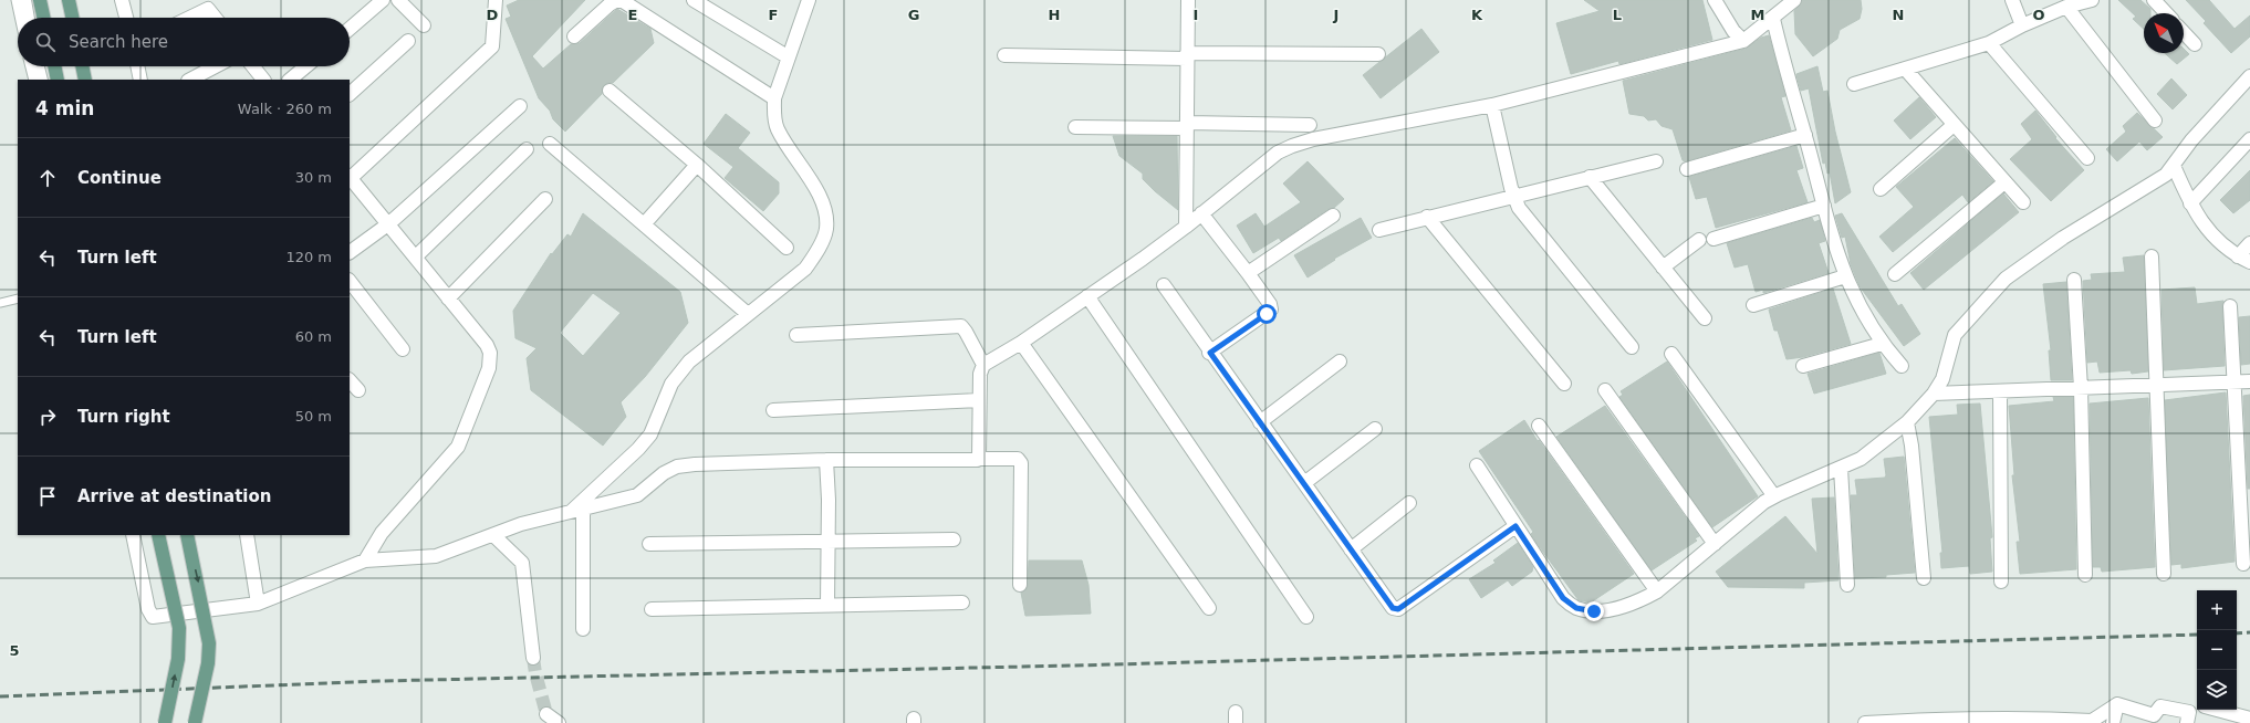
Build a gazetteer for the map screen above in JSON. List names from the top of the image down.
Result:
{
  "north": "top left",
  "page": {
    "search": "Search here",
    "heading": ["4 min", "Walk · 260 m"],
    "list": [
      ["Continue", "30 m"],
      ["Turn left", "120 m"],
      ["Turn left", "60 m"],
      ["Turn right", "50 m"],
      "Arrive at destination"
    ],
    "map_buttons": ["+", "−"]
  },
  "grid": {
    "columns": [
      "D",
      "E",
      "F",
      "G",
      "H",
      "I",
      "J",
      "K",
      "L",
      "M",
      "N",
      "O"
    ],
    "rows": ["5"]
  }
}
